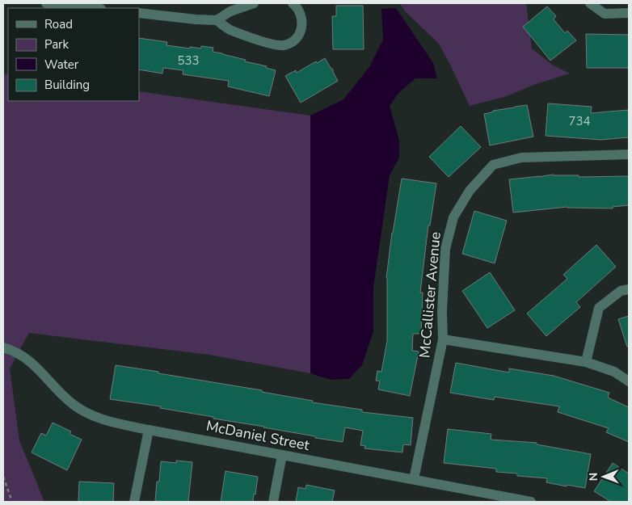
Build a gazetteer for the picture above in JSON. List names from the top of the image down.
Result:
{
  "streets": {
    "street": ["McCallister Avenue", "McDaniel Street"]
  },
  "crossings": [
    ["McCallister Avenue", "McDaniel Street"]
  ],
  "house_numbers": ["533", "734"],
  "legend": [
    "Road",
    "Park",
    "Water",
    "Building"
  ],
  "north": "left"
}
